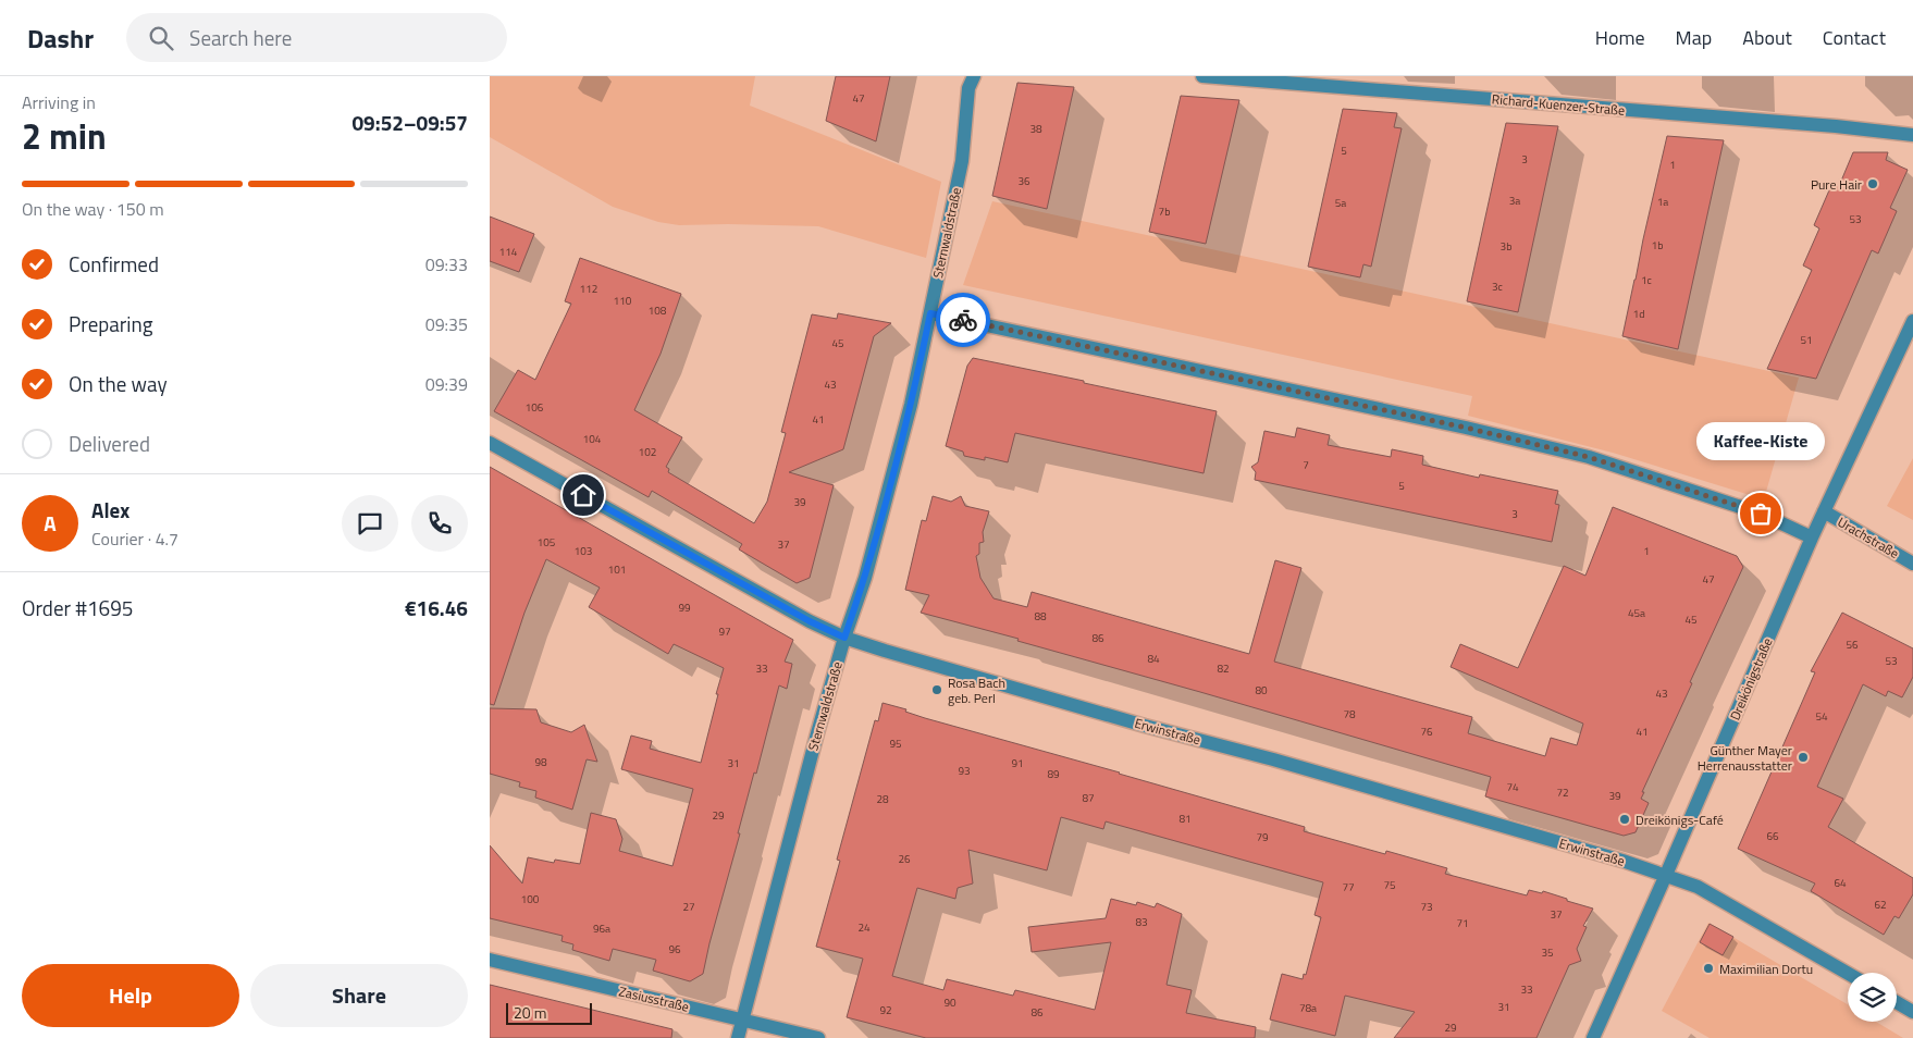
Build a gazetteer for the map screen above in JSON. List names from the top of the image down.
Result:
{
  "streets": {
    "street": [
      "Richard-Kuenzer-Straße",
      "Sternwaldstraße",
      "Urachstraße",
      "Dreikönigstraße",
      "Erwinstraße",
      "Zasiusstraße"
    ]
  },
  "crossings": [
    ["Sternwaldstraße", "Erwinstraße"],
    ["Sternwaldstraße", "Zasiusstraße"],
    ["Urachstraße", "Dreikönigstraße"],
    ["Dreikönigstraße", "Erwinstraße"]
  ],
  "places": [
    "Pure Hair",
    "Kaffee-Kiste",
    "Rosa Bach geb. Perl",
    "Günther Mayer Herrenausstatter",
    "Dreikönigs-Café",
    "Maximilian Dortu"
  ],
  "house_numbers": [
    "47",
    "38",
    "5",
    "3",
    "1",
    "36",
    "3a",
    "1a",
    "5a",
    "7b",
    "53",
    "1b",
    "3b",
    "114",
    "1c",
    "3c",
    "112",
    "110",
    "108",
    "1d",
    "51",
    "45",
    "43",
    "106",
    "41",
    "104",
    "102",
    "7",
    "5",
    "39",
    "3",
    "105",
    "37",
    "103",
    "1",
    "101",
    "47",
    "99",
    "45a",
    "88",
    "45",
    "97",
    "86",
    "56",
    "84",
    "53",
    "33",
    "82",
    "80",
    "43",
    "78",
    "54",
    "76",
    "41",
    "95",
    "98",
    "31",
    "91",
    "93",
    "89",
    "74",
    "72",
    "39",
    "87",
    "28",
    "29",
    "81",
    "66",
    "79",
    "26",
    "64",
    "75",
    "77",
    "100",
    "62",
    "27",
    "73",
    "37",
    "83",
    "71",
    "24",
    "96a",
    "96",
    "35",
    "33",
    "90",
    "31",
    "78a",
    "92",
    "86",
    "29"
  ],
  "scale_bar": "20 m",
  "page": {
    "header": "Dashr",
    "search": "Search here",
    "nav": [
      "Home",
      "Map",
      "About",
      "Contact"
    ],
    "heading": ["2 min", "Arriving in", "09:52–09:57"],
    "panel": [
      "Alex",
      "Courier · 4.7",
      "Order #1695",
      "€16.46"
    ],
    "bar": "On the way · 150 m",
    "list": [
      ["Confirmed", "09:33"],
      ["Preparing", "09:35"],
      ["On the way", "09:39"],
      "Delivered"
    ],
    "bubble": "Kaffee-Kiste",
    "round": "A",
    "buttons": ["Help", "Share"],
    "scale": "20 m"
  }
}
